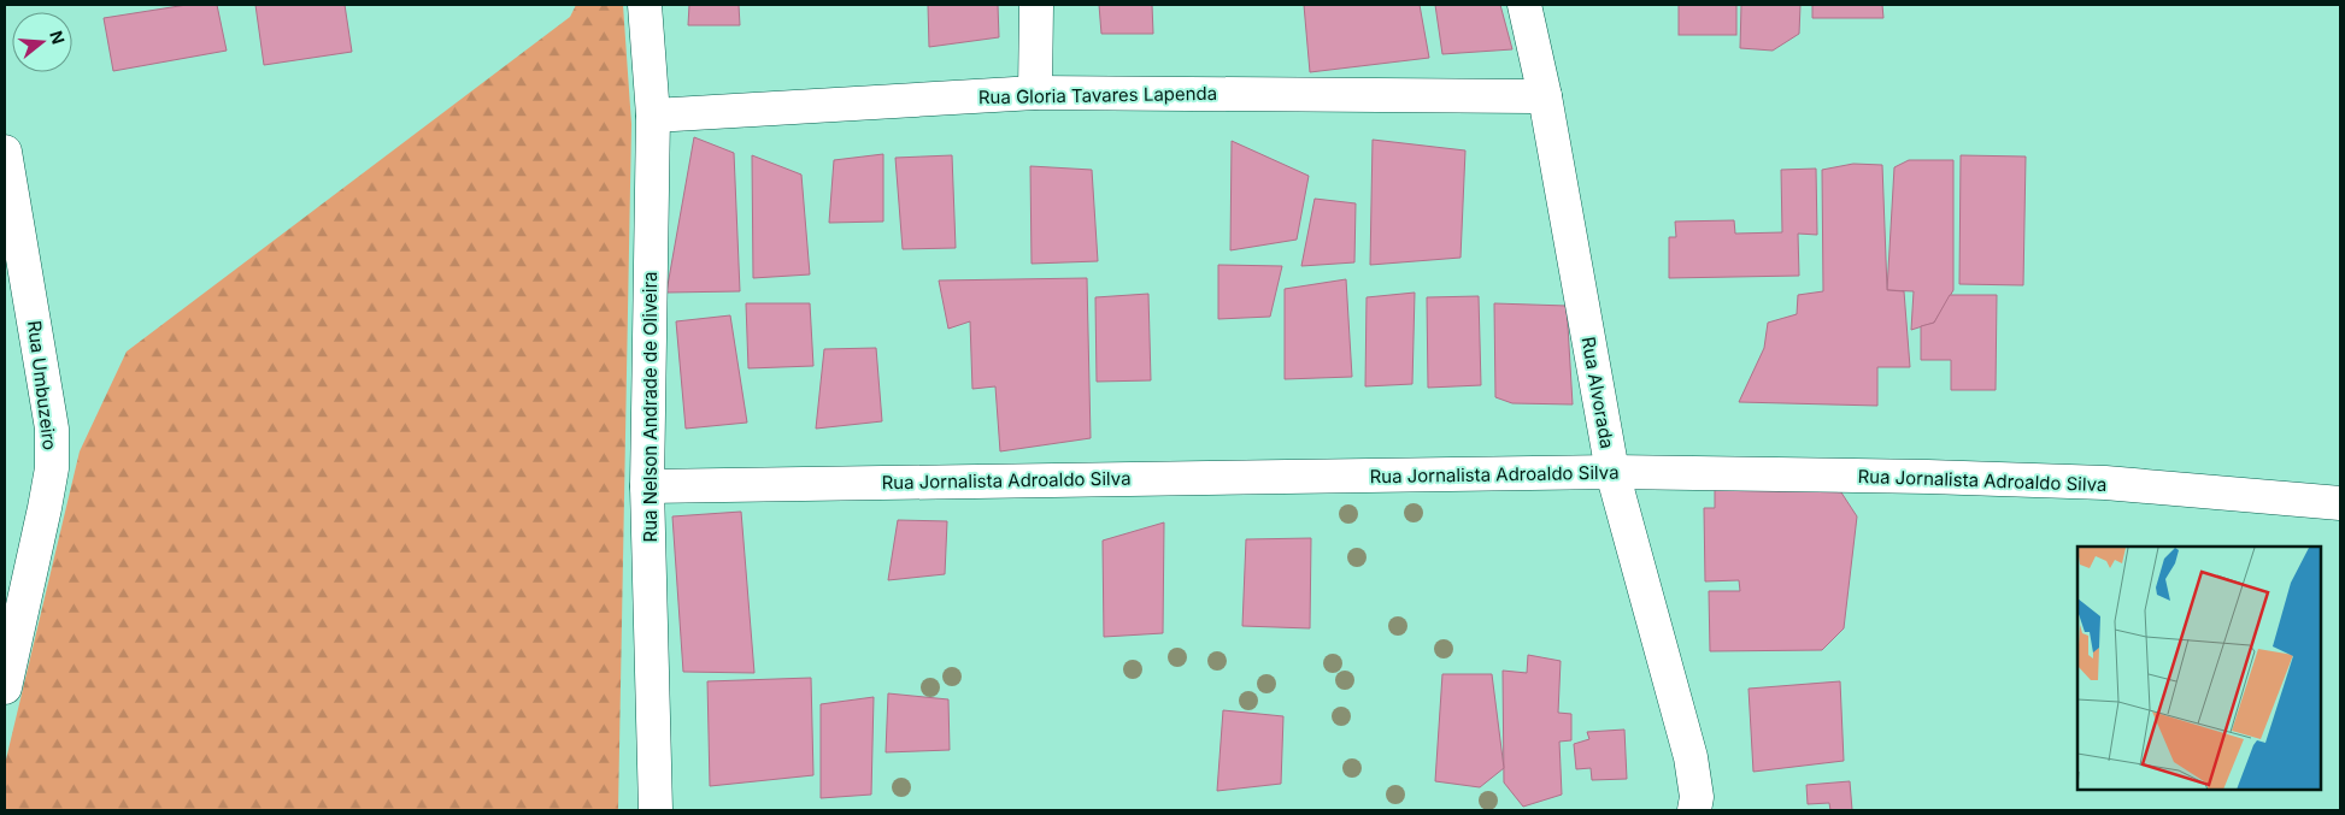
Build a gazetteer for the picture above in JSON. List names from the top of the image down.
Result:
{
  "streets": {
    "street": [
      "Rua Gloria Tavares Lapenda",
      "Rua Umbuzeiro",
      "Rua Alvorada",
      "Rua Nelson Andrade de Oliveira",
      "Rua Jornalista Adroaldo Silva"
    ]
  },
  "crossings": [
    ["Rua Gloria Tavares Lapenda", "Rua Alvorada"],
    ["Rua Gloria Tavares Lapenda", "Rua Nelson Andrade de Oliveira"],
    ["Rua Alvorada", "Rua Jornalista Adroaldo Silva"],
    ["Rua Nelson Andrade de Oliveira", "Rua Jornalista Adroaldo Silva"]
  ],
  "north": "right"
}
